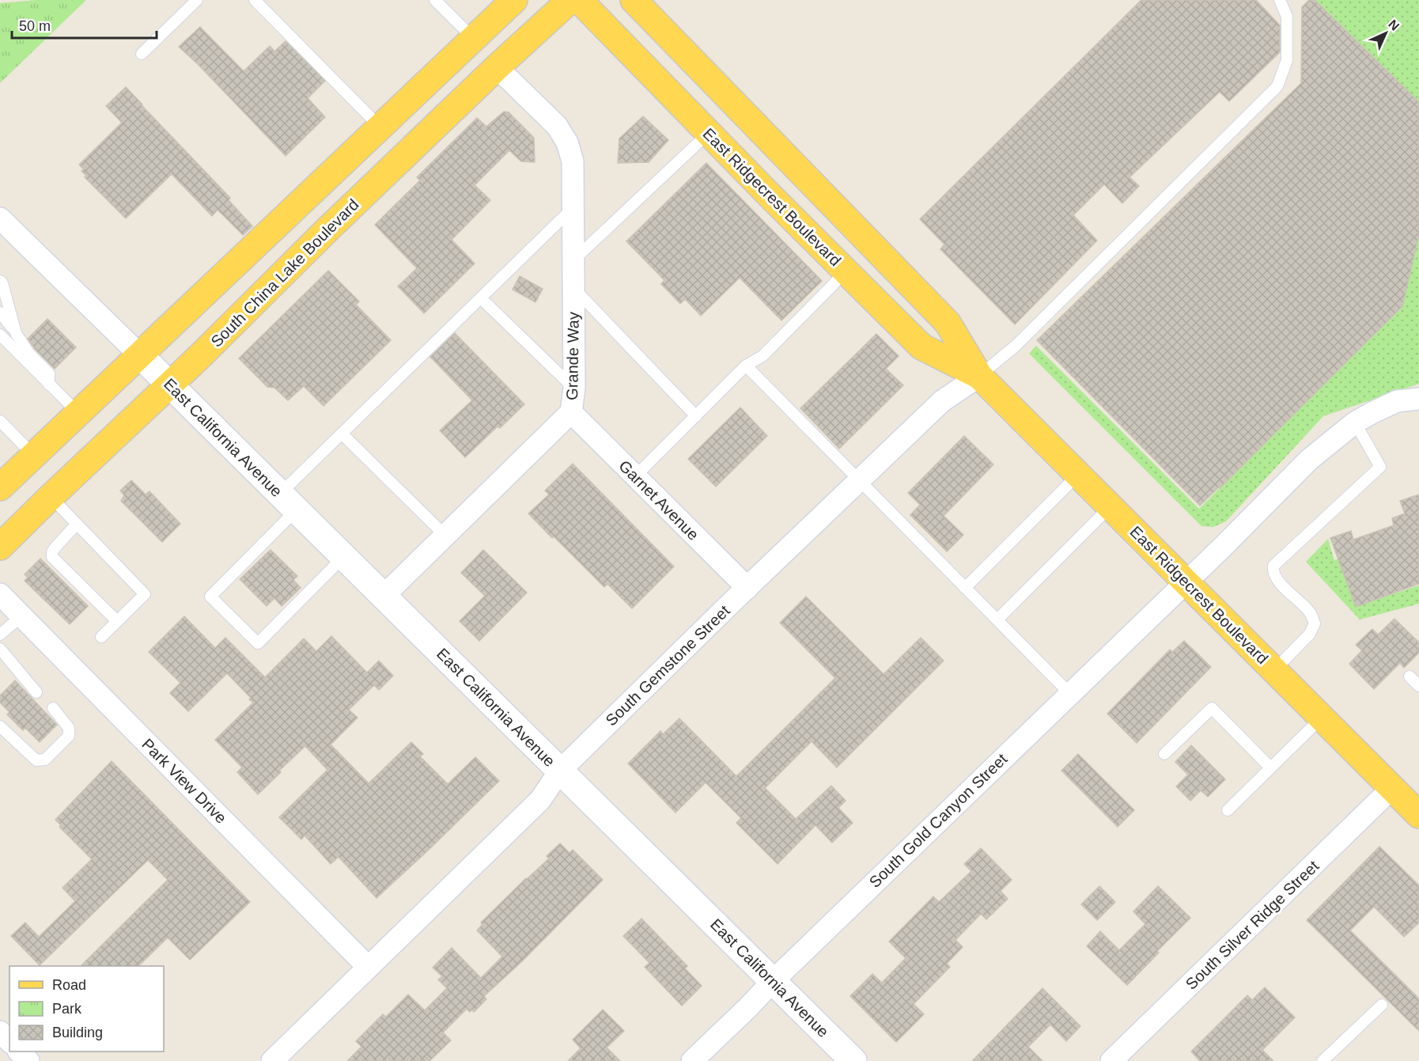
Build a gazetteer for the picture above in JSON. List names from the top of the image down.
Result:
{
  "streets": {
    "main road": ["East Ridgecrest Boulevard", "South China Lake Boulevard"],
    "street": [
      "Grande Way",
      "East California Avenue",
      "Garnet Avenue",
      "South Gemstone Street",
      "Park View Drive",
      "South Gold Canyon Street",
      "South Silver Ridge Street"
    ]
  },
  "crossings": [
    ["East Ridgecrest Boulevard", "South Gemstone Street"],
    ["East Ridgecrest Boulevard", "South Gold Canyon Street"],
    ["East Ridgecrest Boulevard", "South Silver Ridge Street"],
    ["South China Lake Boulevard", "Grande Way"],
    ["South China Lake Boulevard", "East California Avenue"],
    ["Grande Way", "East California Avenue"],
    ["Grande Way", "Garnet Avenue"],
    ["East California Avenue", "South Gemstone Street"],
    ["East California Avenue", "South Gold Canyon Street"],
    ["Garnet Avenue", "South Gemstone Street"],
    ["South Gemstone Street", "Park View Drive"]
  ],
  "legend": ["Road", "Park", "Building"],
  "scale_bar": "50 m",
  "north": "top right"
}
